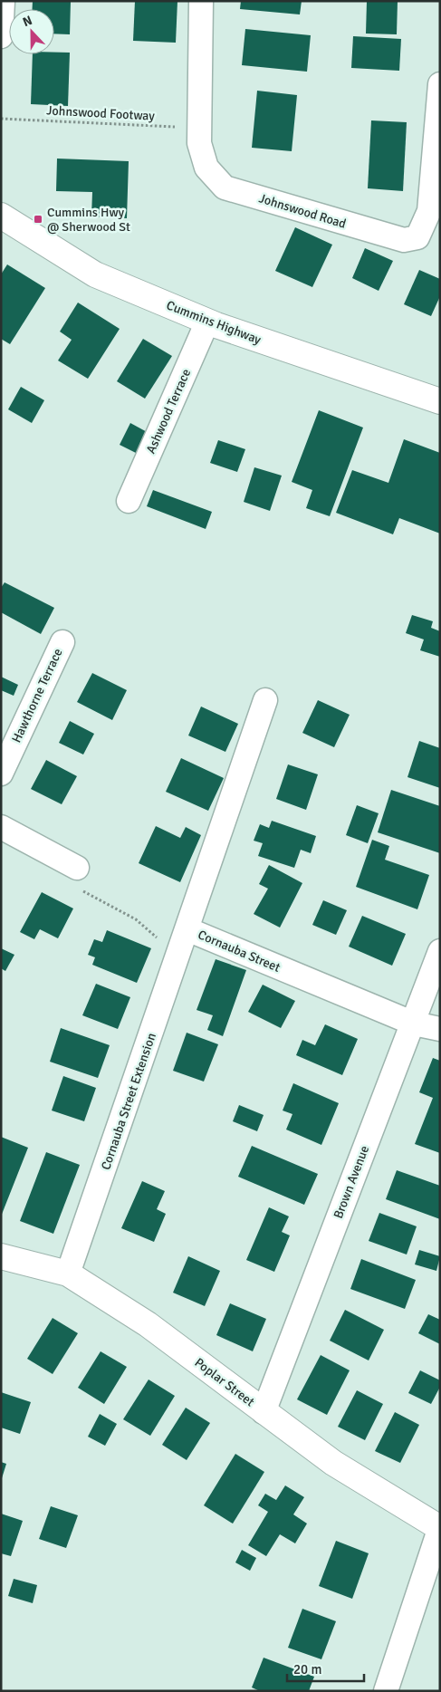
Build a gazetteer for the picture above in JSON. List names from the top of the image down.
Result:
{
  "streets": {
    "street": [
      "Johnswood Road",
      "Cummins Highway",
      "Ashwood Terrace",
      "Hawthorne Terrace",
      "Cornauba Street",
      "Cornauba Street Extension",
      "Brown Avenue",
      "Poplar Street"
    ],
    "path": ["Johnswood Footway"]
  },
  "crossings": [
    ["Johnswood Footway", "Johnswood Road"],
    ["Cummins Highway", "Ashwood Terrace"],
    ["Cornauba Street", "Cornauba Street Extension"],
    ["Cornauba Street", "Brown Avenue"],
    ["Cornauba Street Extension", "Poplar Street"],
    ["Brown Avenue", "Poplar Street"]
  ],
  "places": {
    "transit": ["Cummins Hwy @ Sherwood St"]
  },
  "scale_bar": "20 m",
  "north": "top"
}
